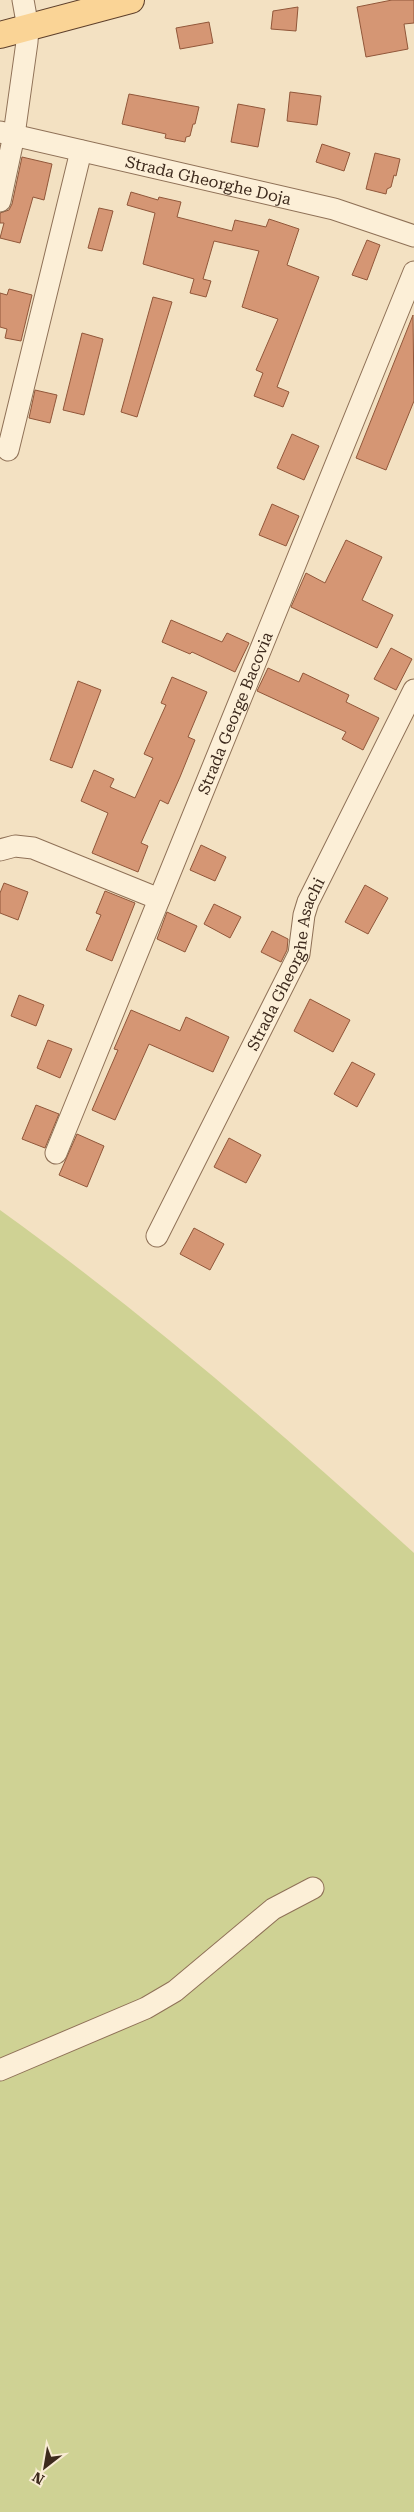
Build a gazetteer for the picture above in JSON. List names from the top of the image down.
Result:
{
  "streets": {
    "street": ["Strada Gheorghe Doja", "Strada George Bacovia", "Strada Gheorghe Asachi"]
  },
  "north": "bottom left"
}
